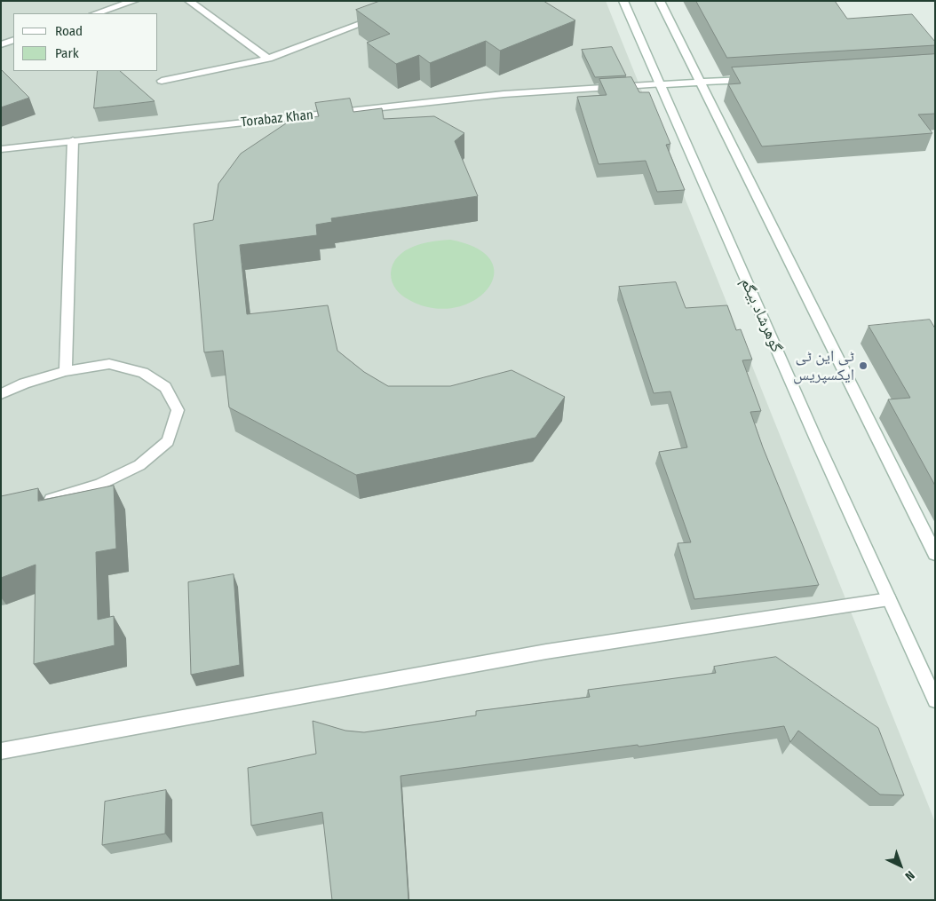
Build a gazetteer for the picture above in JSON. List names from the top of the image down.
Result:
{
  "streets": {
    "main road": ["Torabaz Khan", "گوهرشاد بیگم"]
  },
  "crossings": [
    ["Torabaz Khan", "گوهرشاد بیگم"]
  ],
  "places": ["ٹی این ٹی ایکسپریس"],
  "legend": ["Road", "Park"],
  "north": "bottom right"
}
